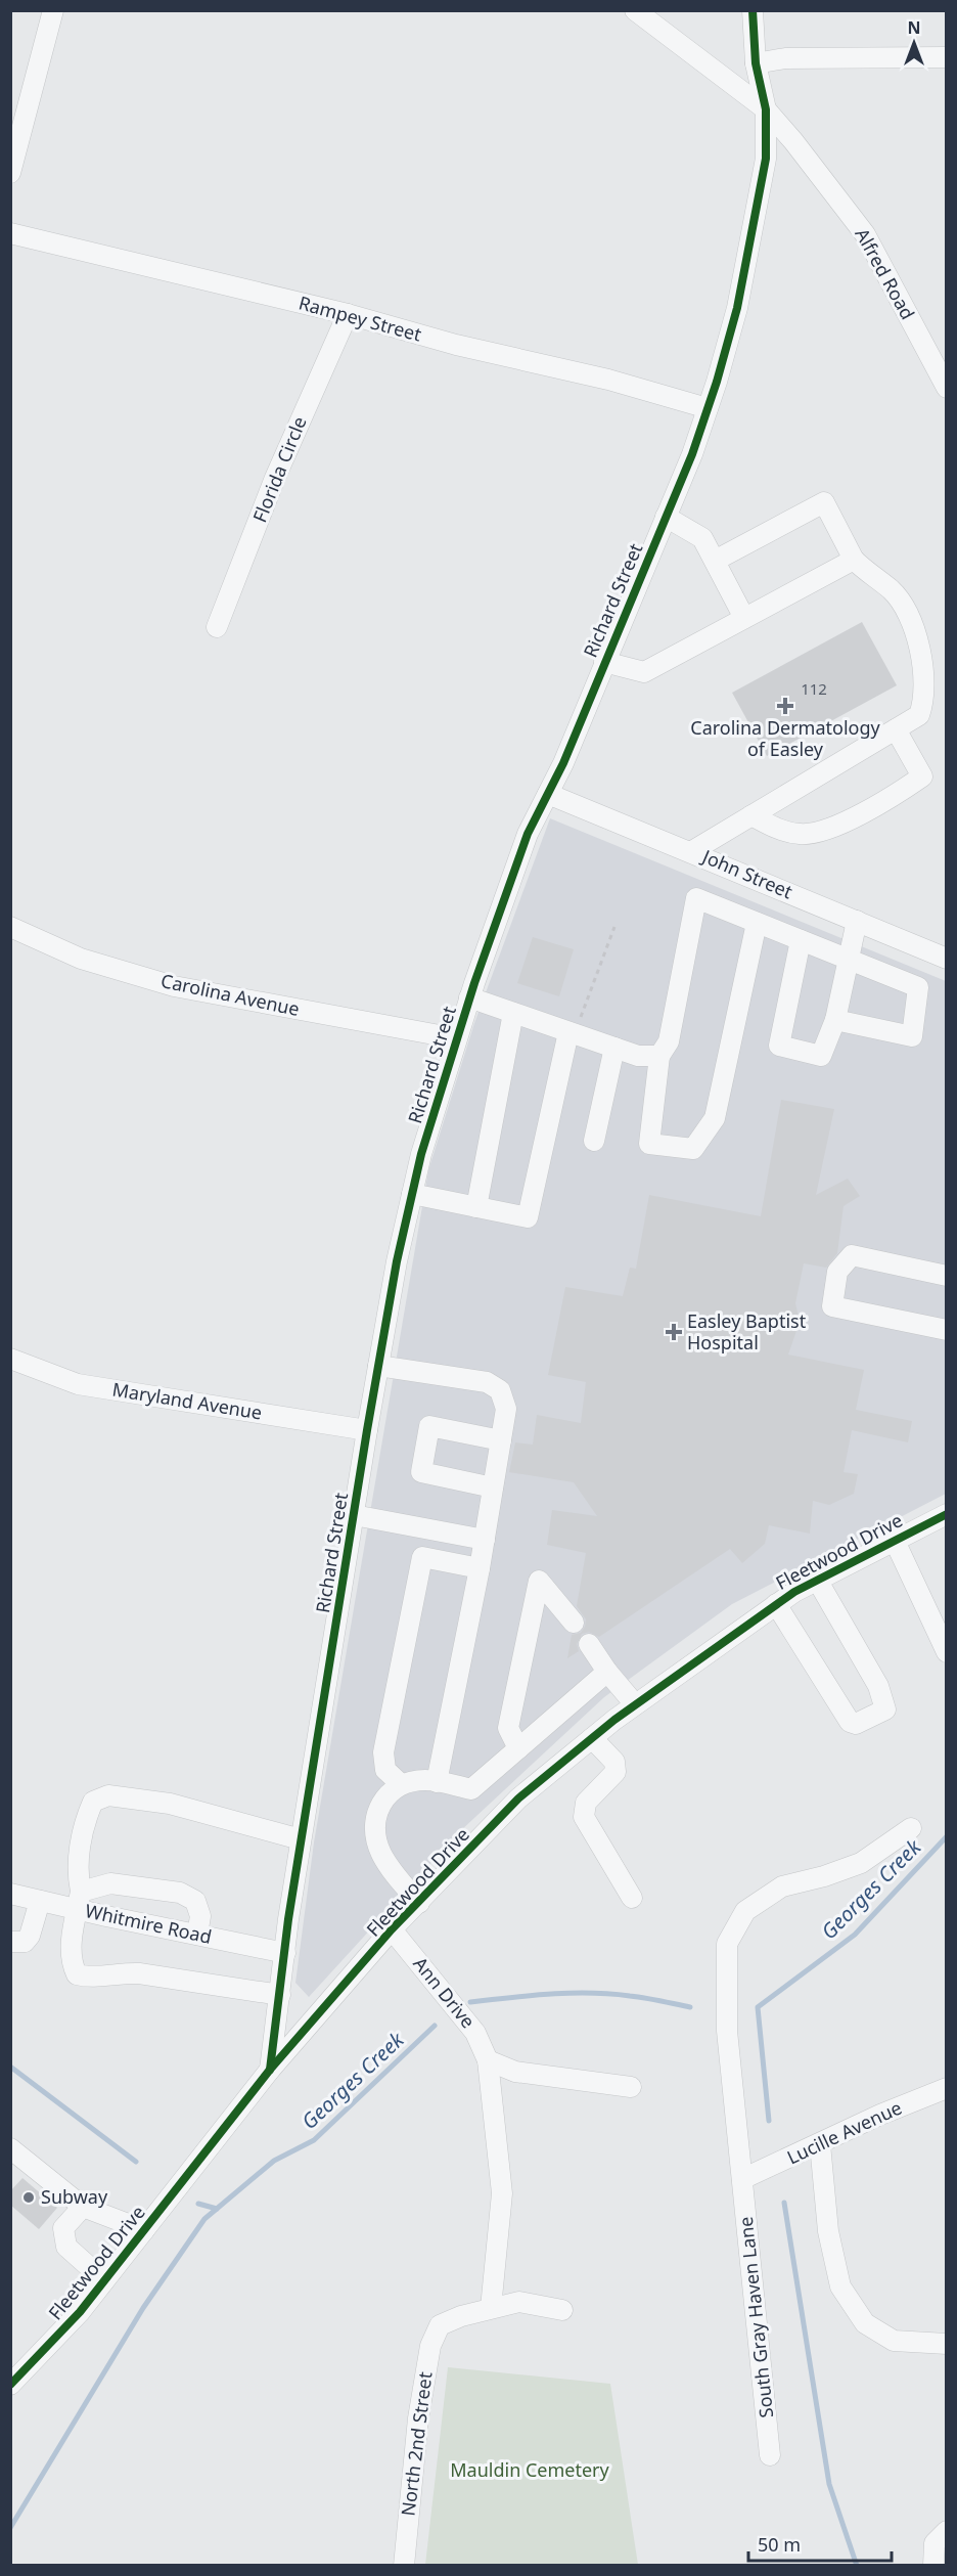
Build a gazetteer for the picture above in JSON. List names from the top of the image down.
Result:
{
  "streets": {
    "street": [
      "Alfred Road",
      "Rampey Street",
      "Florida Circle",
      "Richard Street",
      "John Street",
      "Carolina Avenue",
      "Maryland Avenue",
      "Fleetwood Drive",
      "Whitmire Road",
      "Ann Drive",
      "Lucille Avenue",
      "South Gray Haven Lane",
      "North 2nd Street"
    ]
  },
  "crossings": [
    ["Alfred Road", "Richard Street"],
    ["Rampey Street", "Florida Circle"],
    ["Rampey Street", "Richard Street"],
    ["Richard Street", "John Street"],
    ["Richard Street", "Carolina Avenue"],
    ["Richard Street", "Maryland Avenue"],
    ["Richard Street", "Fleetwood Drive"],
    ["Richard Street", "Whitmire Road"],
    ["Fleetwood Drive", "Ann Drive"],
    ["Ann Drive", "North 2nd Street"],
    ["Lucille Avenue", "South Gray Haven Lane"]
  ],
  "water": ["Georges Creek"],
  "parks": ["Mauldin Cemetery"],
  "places": {
    "health": ["Carolina Dermatology of Easley", "Easley Baptist Hospital"],
    "other": ["Subway"]
  },
  "house_numbers": ["112"],
  "scale_bar": "50 m",
  "north": "top"
}
